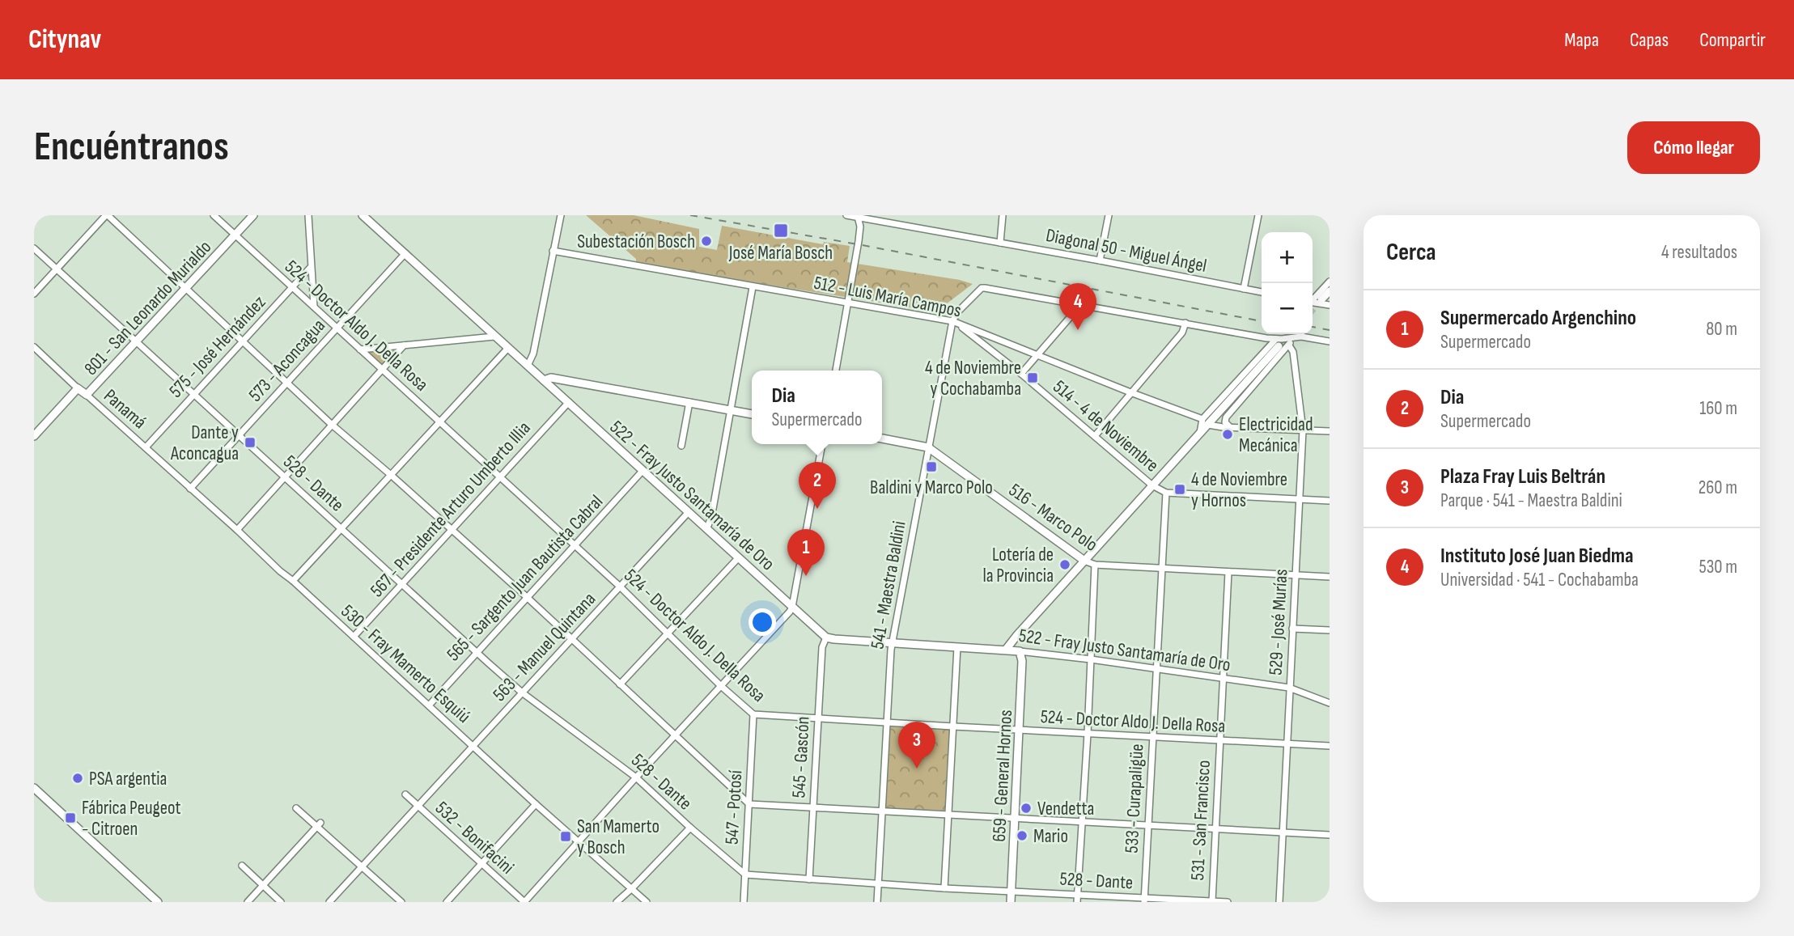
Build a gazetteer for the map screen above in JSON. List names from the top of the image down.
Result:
{
  "streets": {
    "street": [
      "Diagonal 50 - Miguel Ángel",
      "512 - Luis María Campos",
      "801 - San Leonardo Murialdo",
      "524 - Doctor Aldo J. Della Rosa",
      "575 - José Hernández",
      "573 - Aconcagua",
      "Panamá",
      "514 - 4 de Noviembre",
      "528 - Dante",
      "522 - Fray Justo Santamaría de Oro",
      "567 - Presidente Arturo Umberto Illia",
      "516 - Marco Polo",
      "565 - Sargento Juan Bautista Cabral",
      "541 - Maestra Baldini",
      "529 - José Murías",
      "563 - Manuel Quintana",
      "530 - Fray Mamerto Esquiú",
      "545 - Gascón",
      "659 - General Hornos",
      "533 - Curapaligüe",
      "547 - Potosí",
      "531 - San Francisco",
      "532 - Bonifacini"
    ]
  },
  "crossings": [
    ["512 - Luis María Campos", "514 - 4 de Noviembre"],
    ["512 - Luis María Campos", "541 - Maestra Baldini"],
    ["512 - Luis María Campos", "529 - José Murías"],
    ["801 - San Leonardo Murialdo", "524 - Doctor Aldo J. Della Rosa"],
    ["801 - San Leonardo Murialdo", "Panamá"],
    ["801 - San Leonardo Murialdo", "528 - Dante"],
    ["524 - Doctor Aldo J. Della Rosa", "575 - José Hernández"],
    ["524 - Doctor Aldo J. Della Rosa", "573 - Aconcagua"],
    ["524 - Doctor Aldo J. Della Rosa", "567 - Presidente Arturo Umberto Illia"],
    ["524 - Doctor Aldo J. Della Rosa", "565 - Sargento Juan Bautista Cabral"],
    ["524 - Doctor Aldo J. Della Rosa", "541 - Maestra Baldini"],
    ["524 - Doctor Aldo J. Della Rosa", "529 - José Murías"],
    ["524 - Doctor Aldo J. Della Rosa", "563 - Manuel Quintana"],
    ["524 - Doctor Aldo J. Della Rosa", "545 - Gascón"],
    ["524 - Doctor Aldo J. Della Rosa", "659 - General Hornos"],
    ["524 - Doctor Aldo J. Della Rosa", "533 - Curapaligüe"],
    ["524 - Doctor Aldo J. Della Rosa", "547 - Potosí"],
    ["524 - Doctor Aldo J. Della Rosa", "531 - San Francisco"],
    ["575 - José Hernández", "Panamá"],
    ["575 - José Hernández", "528 - Dante"],
    ["575 - José Hernández", "530 - Fray Mamerto Esquiú"],
    ["573 - Aconcagua", "528 - Dante"],
    ["573 - Aconcagua", "522 - Fray Justo Santamaría de Oro"],
    ["573 - Aconcagua", "530 - Fray Mamerto Esquiú"],
    ["Panamá", "530 - Fray Mamerto Esquiú"],
    ["514 - 4 de Noviembre", "541 - Maestra Baldini"],
    ["514 - 4 de Noviembre", "529 - José Murías"],
    ["514 - 4 de Noviembre", "533 - Curapaligüe"],
    ["528 - Dante", "567 - Presidente Arturo Umberto Illia"],
    ["528 - Dante", "565 - Sargento Juan Bautista Cabral"],
    ["528 - Dante", "541 - Maestra Baldini"],
    ["528 - Dante", "563 - Manuel Quintana"],
    ["528 - Dante", "545 - Gascón"],
    ["528 - Dante", "659 - General Hornos"],
    ["528 - Dante", "533 - Curapaligüe"],
    ["528 - Dante", "547 - Potosí"],
    ["528 - Dante", "531 - San Francisco"],
    ["522 - Fray Justo Santamaría de Oro", "567 - Presidente Arturo Umberto Illia"],
    ["522 - Fray Justo Santamaría de Oro", "565 - Sargento Juan Bautista Cabral"],
    ["522 - Fray Justo Santamaría de Oro", "541 - Maestra Baldini"],
    ["522 - Fray Justo Santamaría de Oro", "529 - José Murías"],
    ["522 - Fray Justo Santamaría de Oro", "563 - Manuel Quintana"],
    ["522 - Fray Justo Santamaría de Oro", "545 - Gascón"],
    ["522 - Fray Justo Santamaría de Oro", "659 - General Hornos"],
    ["522 - Fray Justo Santamaría de Oro", "533 - Curapaligüe"],
    ["522 - Fray Justo Santamaría de Oro", "531 - San Francisco"],
    ["567 - Presidente Arturo Umberto Illia", "530 - Fray Mamerto Esquiú"],
    ["516 - Marco Polo", "541 - Maestra Baldini"],
    ["516 - Marco Polo", "529 - José Murías"],
    ["516 - Marco Polo", "533 - Curapaligüe"],
    ["516 - Marco Polo", "531 - San Francisco"],
    ["565 - Sargento Juan Bautista Cabral", "530 - Fray Mamerto Esquiú"],
    ["563 - Manuel Quintana", "530 - Fray Mamerto Esquiú"],
    ["563 - Manuel Quintana", "532 - Bonifacini"]
  ],
  "places": {
    "transit": [
      "José María Bosch",
      "4 de Noviembre y Cochabamba",
      "Dante y Aconcagua",
      "Baldini y Marco Polo",
      "4 de Noviembre y Hornos",
      "Fábrica Peugeot - Citroen",
      "San Mamerto y Bosch"
    ],
    "other": [
      "Subestación Bosch",
      "Electricidad Mecánica",
      "Lotería de la Provincia",
      "PSA argentia",
      "Vendetta",
      "Mario"
    ]
  },
  "page": {
    "header": "Citynav",
    "nav": ["Mapa", "Capas", "Compartir"],
    "buttons": "Cómo llegar",
    "title": "Encuéntranos",
    "heading": ["Cerca", "4 resultados"],
    "map_buttons": ["+", "−"],
    "pins": [
      "4",
      "2",
      "1",
      "3"
    ],
    "list": [
      {
        "mark": "1",
        "name": "Supermercado Argenchino",
        "note": "Supermercado",
        "value": "80 m"
      },
      {
        "mark": "2",
        "name": "Dia",
        "note": "Supermercado",
        "value": "160 m"
      },
      {
        "mark": "3",
        "name": "Plaza Fray Luis Beltrán",
        "note": "Parque · 541 - Maestra Baldini",
        "value": "260 m"
      },
      {
        "mark": "4",
        "name": "Instituto José Juan Biedma",
        "note": "Universidad · 541 - Cochabamba",
        "value": "530 m"
      }
    ],
    "popup": ["Dia", "Supermercado"]
  }
}
